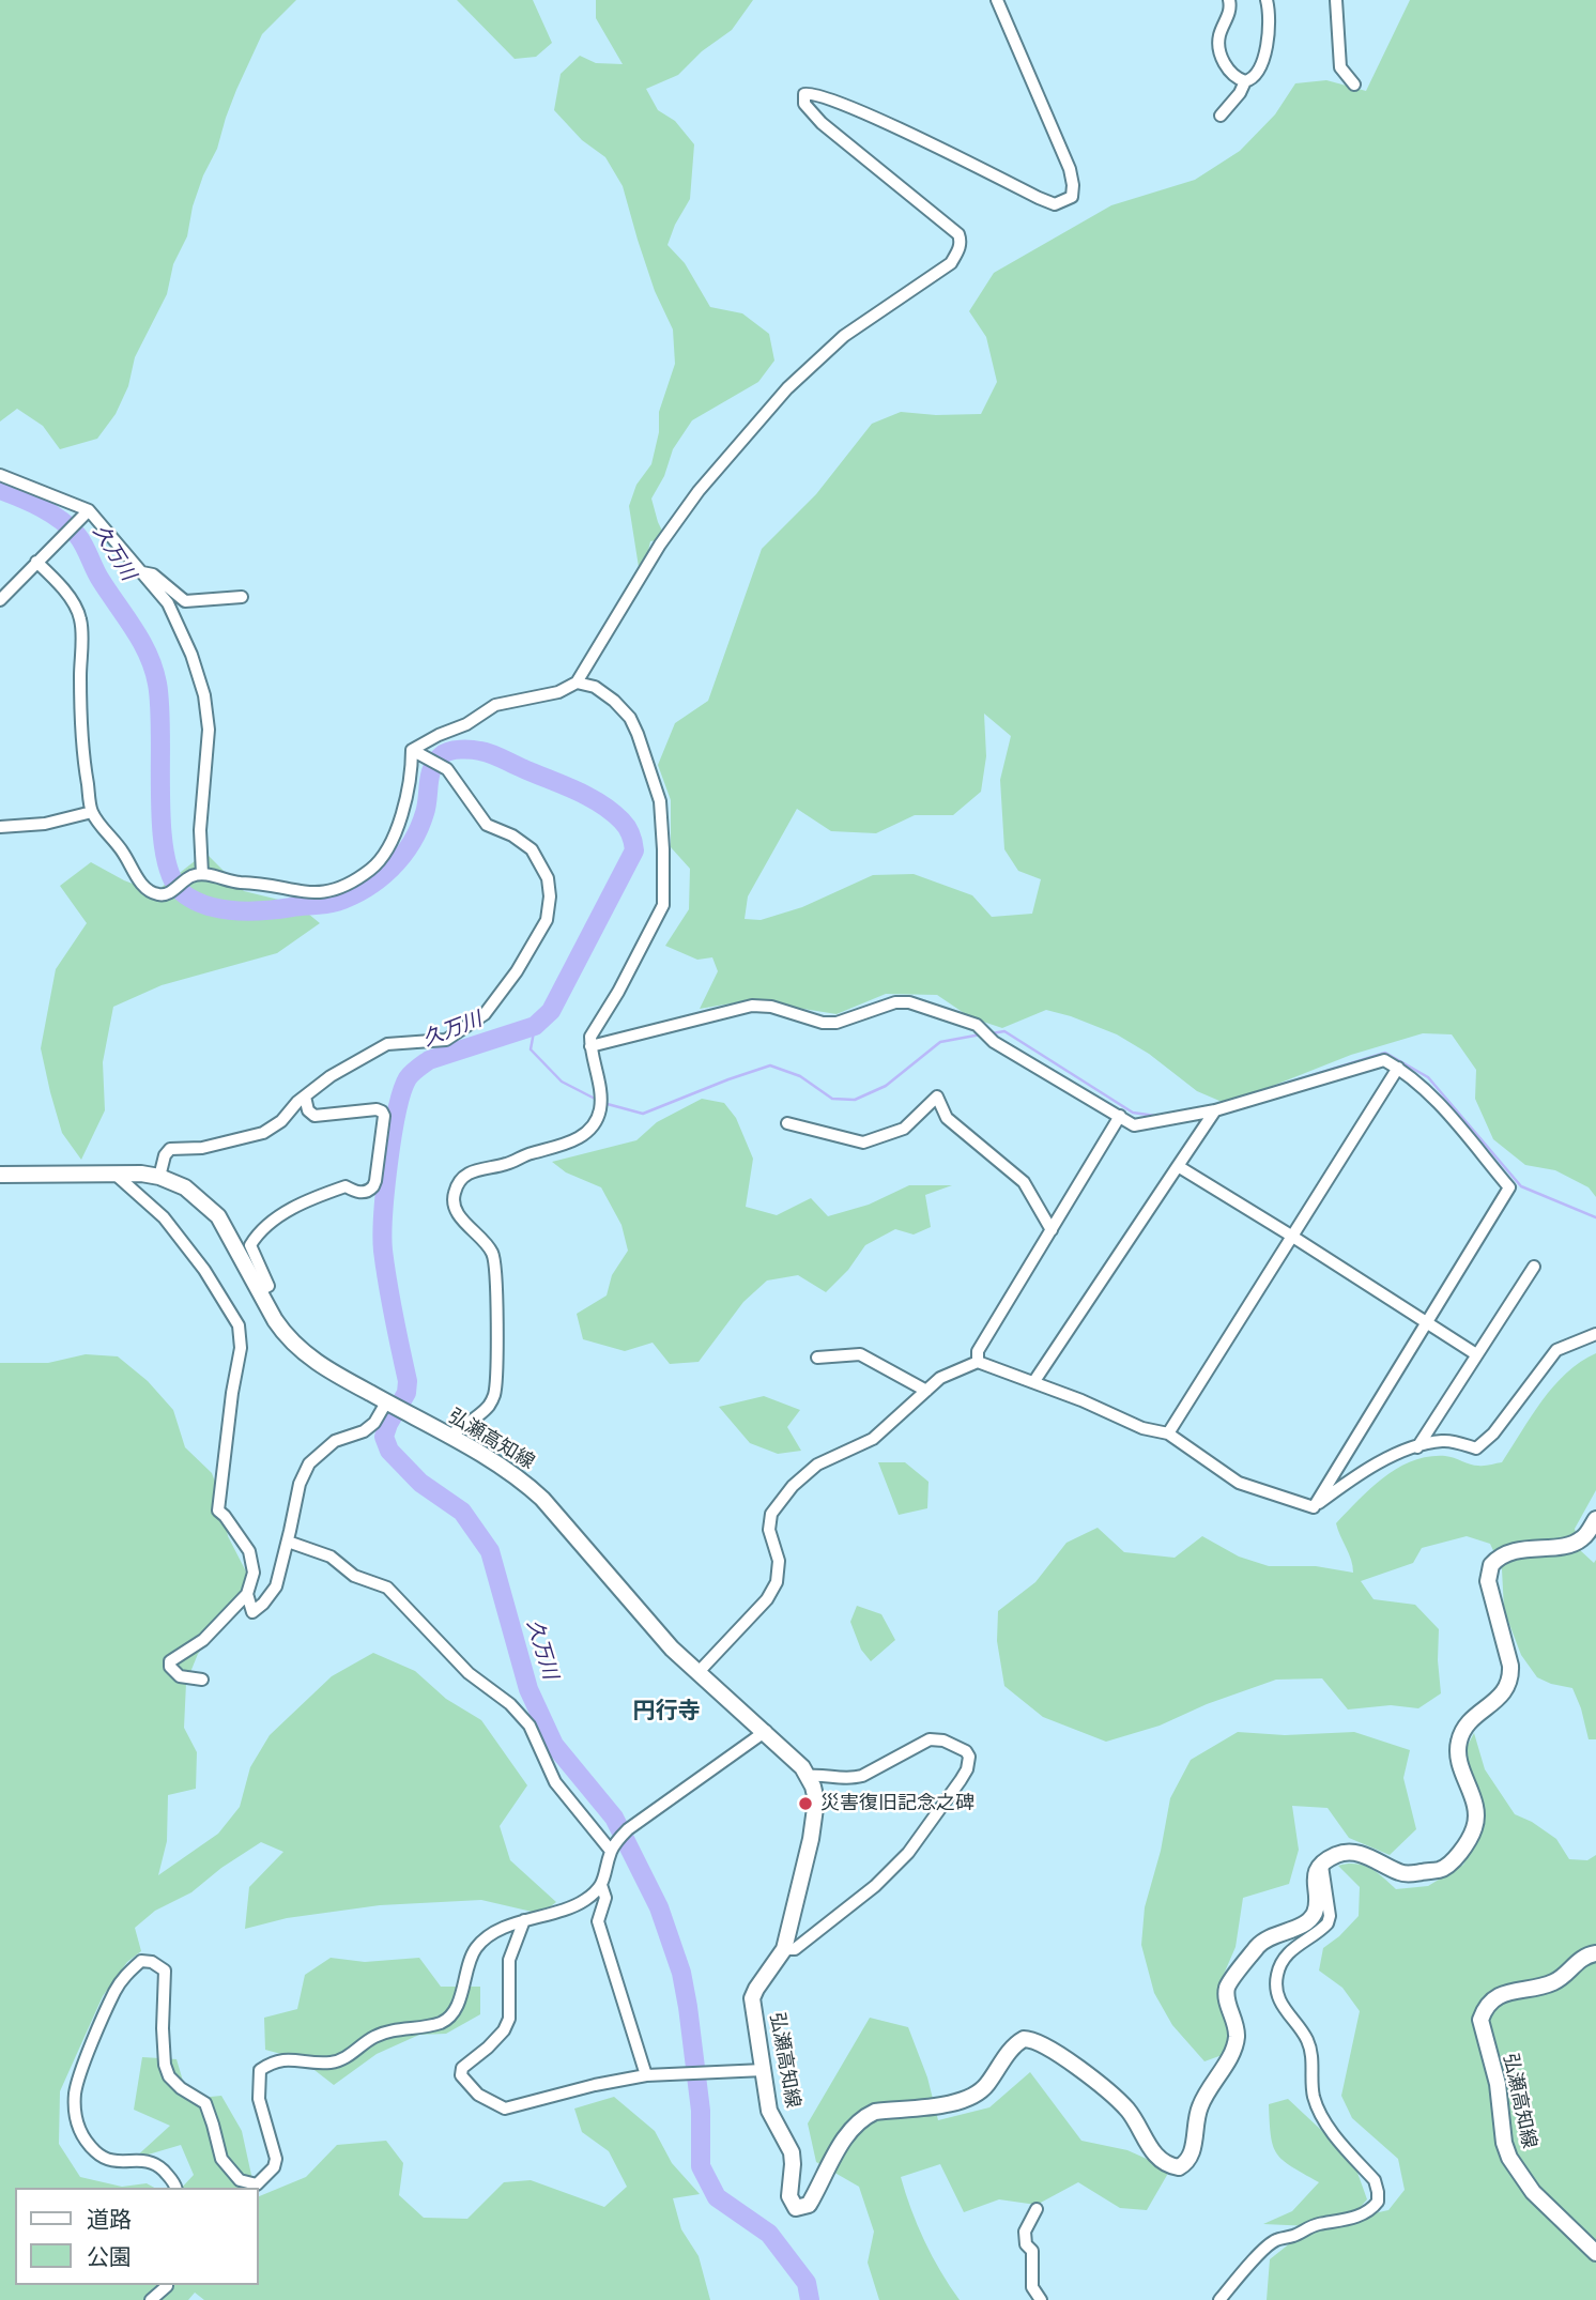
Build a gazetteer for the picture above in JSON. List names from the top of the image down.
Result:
{
  "streets": {
    "main road": ["弘瀬高知線"]
  },
  "districts": ["円行寺"],
  "water": ["久万川"],
  "places": ["災害復旧記念之碑"],
  "legend": ["道路", "公園"]
}
